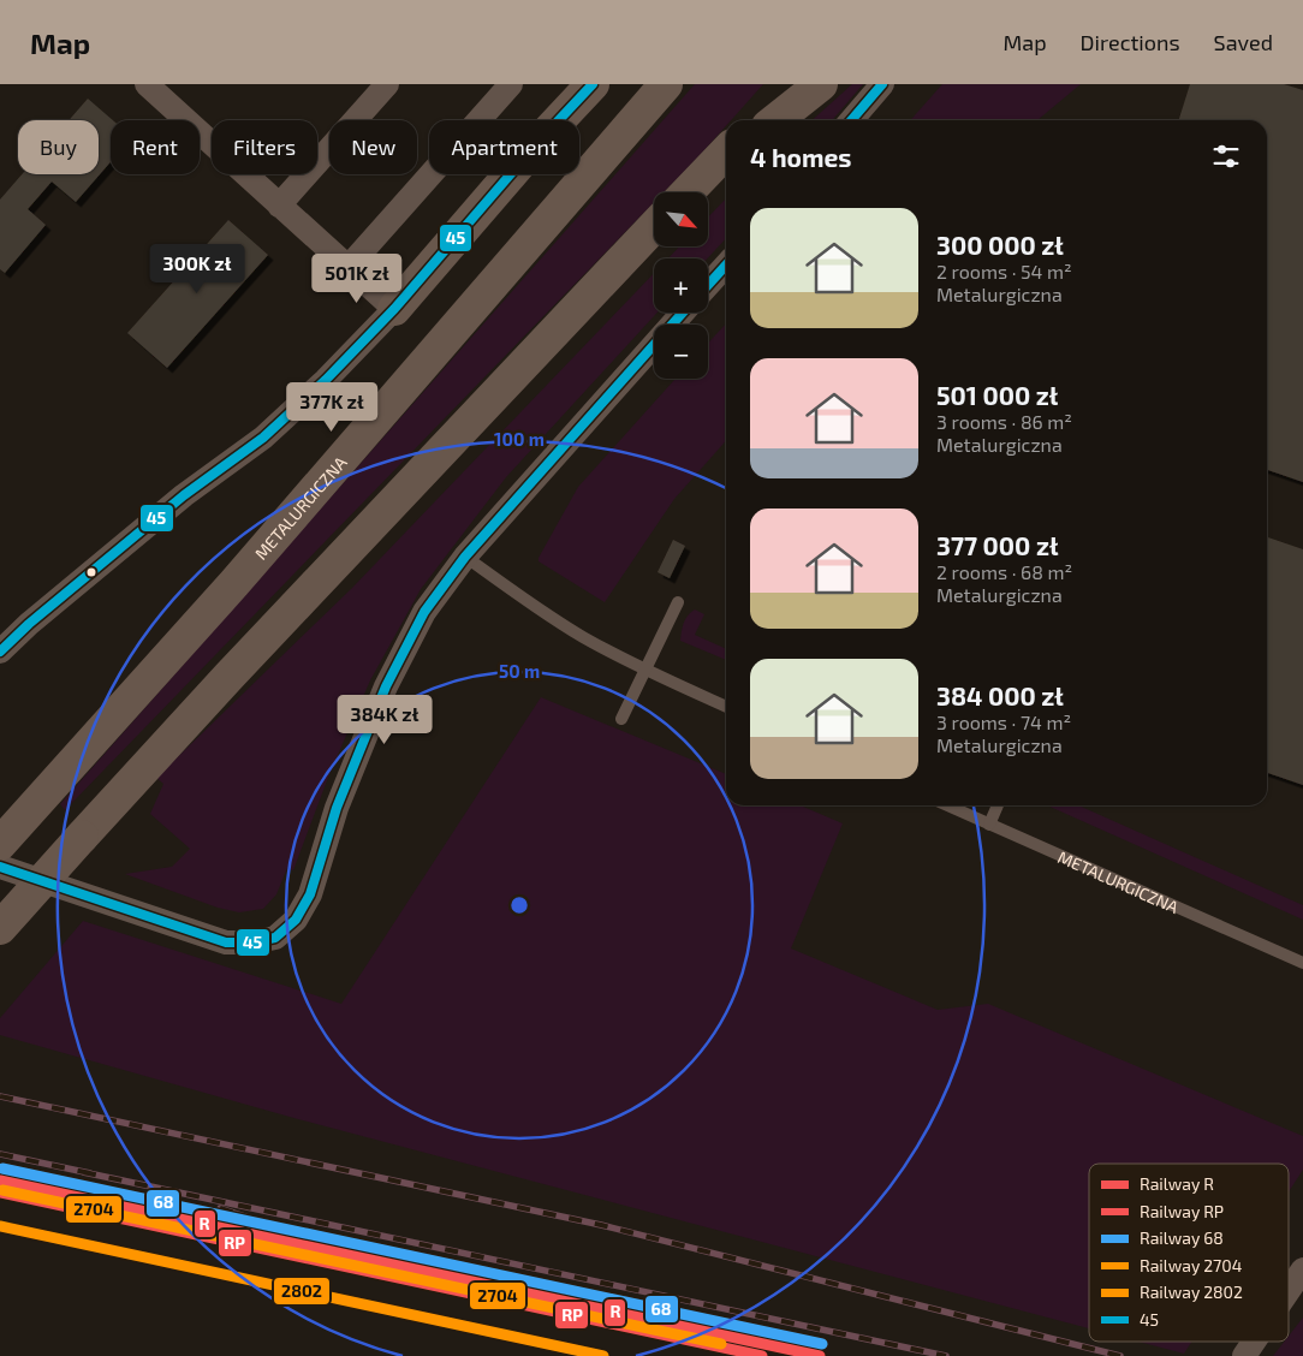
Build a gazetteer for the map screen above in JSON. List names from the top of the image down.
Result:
{
  "streets": {
    "main road": ["METALURGICZNA"]
  },
  "lines": [
    "transit line 45",
    "rail line 68",
    "rail line R",
    "rail line 2704",
    "rail line RP",
    "rail line 2802"
  ],
  "legend": [
    "Railway R",
    "Railway RP",
    "Railway 68",
    "Railway 2704",
    "Railway 2802",
    "45"
  ],
  "north": "bottom right",
  "page": {
    "header": "Map",
    "nav": ["Map", "Directions", "Saved"],
    "chip": [
      "Buy",
      "Rent",
      "Filters",
      "New",
      "Apartment"
    ],
    "heading": "4 homes",
    "map_buttons": ["+", "−"],
    "list": [
      {
        "name": "300 000 zł",
        "note": "2 rooms · 54 m² · Metalurgiczna"
      },
      {
        "name": "501 000 zł",
        "note": "3 rooms · 86 m² · Metalurgiczna"
      },
      {
        "name": "377 000 zł",
        "note": "2 rooms · 68 m² · Metalurgiczna"
      },
      {
        "name": "384 000 zł",
        "note": "3 rooms · 74 m² · Metalurgiczna"
      }
    ],
    "price": [
      "300K zł",
      "501K zł",
      "377K zł",
      "384K zł"
    ]
  },
  "rings": ["100 m", "50 m"]
}
